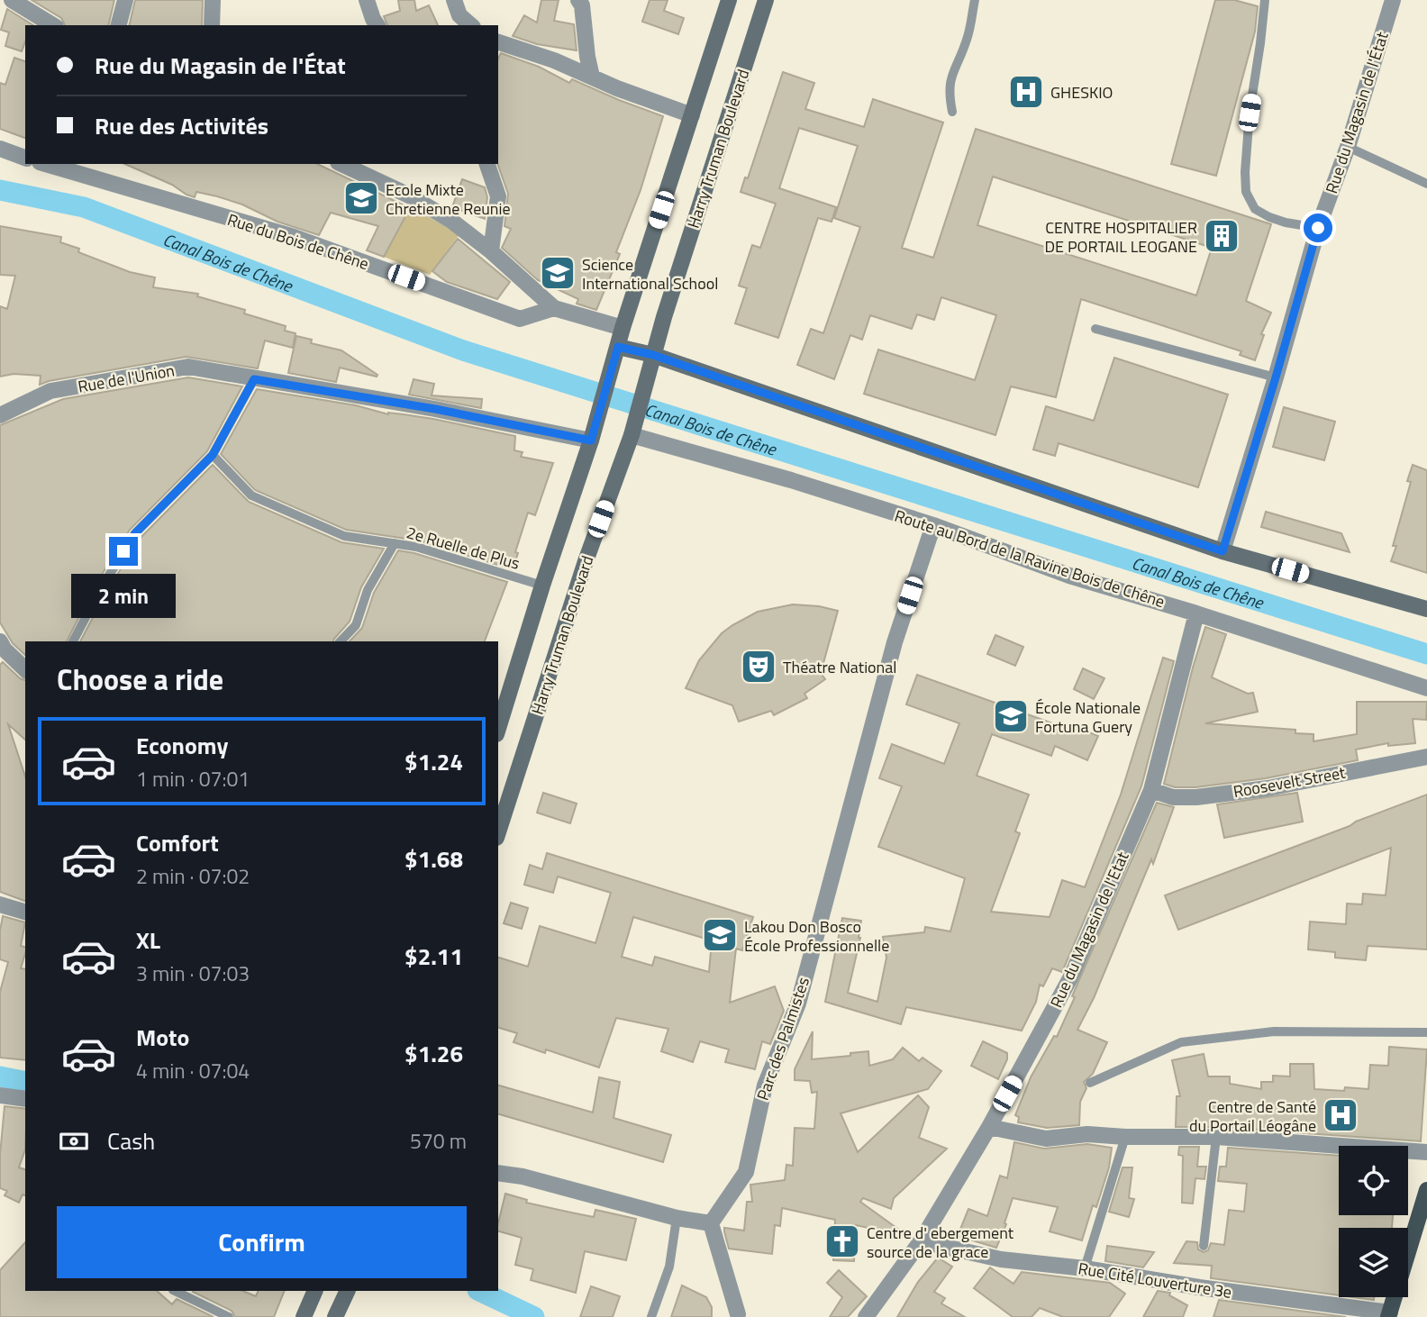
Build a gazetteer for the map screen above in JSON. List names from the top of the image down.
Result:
{
  "streets": {
    "main road": ["Harry Truman Boulevard"],
    "street": [
      "Rue du Magasin de l'État",
      "Rue du Bois de Chêne",
      "Rue de l'Union",
      "Route au Bord de la Ravine Bois de Chêne",
      "Roosevelt Street",
      "Rue du Magasin de l'Etat",
      "Parc des Palmistes",
      "Rue Cité Louverture 3e"
    ],
    "lane": ["2e Ruelle de Plus"]
  },
  "crossings": [
    ["Harry Truman Boulevard", "Rue de l'Union"],
    ["Harry Truman Boulevard", "2e Ruelle de Plus"],
    ["Harry Truman Boulevard", "Route au Bord de la Ravine Bois de Chêne"],
    ["Route au Bord de la Ravine Bois de Chêne", "Rue du Magasin de l'Etat"],
    ["Route au Bord de la Ravine Bois de Chêne", "Parc des Palmistes"],
    ["Roosevelt Street", "Rue du Magasin de l'Etat"],
    ["Rue du Magasin de l'Etat", "Rue Cité Louverture 3e"]
  ],
  "water": ["Canal Bois de Chêne"],
  "places": {
    "hospital": ["GHESKIO", "Centre de Santé du Portail Léogâne"],
    "school or university": [
      "Ecole Mixte Chretienne Reunie",
      "Science International School",
      "École Nationale Fortuna Guery",
      "Lakou Don Bosco École Professionnelle"
    ],
    "building": ["CENTRE HOSPITALIER DE PORTAIL LEOGANE"],
    "theatre": ["Théatre National"],
    "church": ["Centre d' ebergement source de la grace"]
  },
  "page": {
    "banner": ["Rue du Magasin de l'État", "Rue des Activités"],
    "bubble": "2 min",
    "heading": "Choose a ride",
    "list": [
      {
        "name": "Economy",
        "note": "1 min · 07:01",
        "value": "$1.24"
      },
      {
        "name": "Comfort",
        "note": "2 min · 07:02",
        "value": "$1.68"
      },
      {
        "name": "XL",
        "note": "3 min · 07:03",
        "value": "$2.11"
      },
      {
        "name": "Moto",
        "note": "4 min · 07:04",
        "value": "$1.26"
      }
    ],
    "pay": ["Cash", "570 m"],
    "buttons": "Confirm"
  }
}
